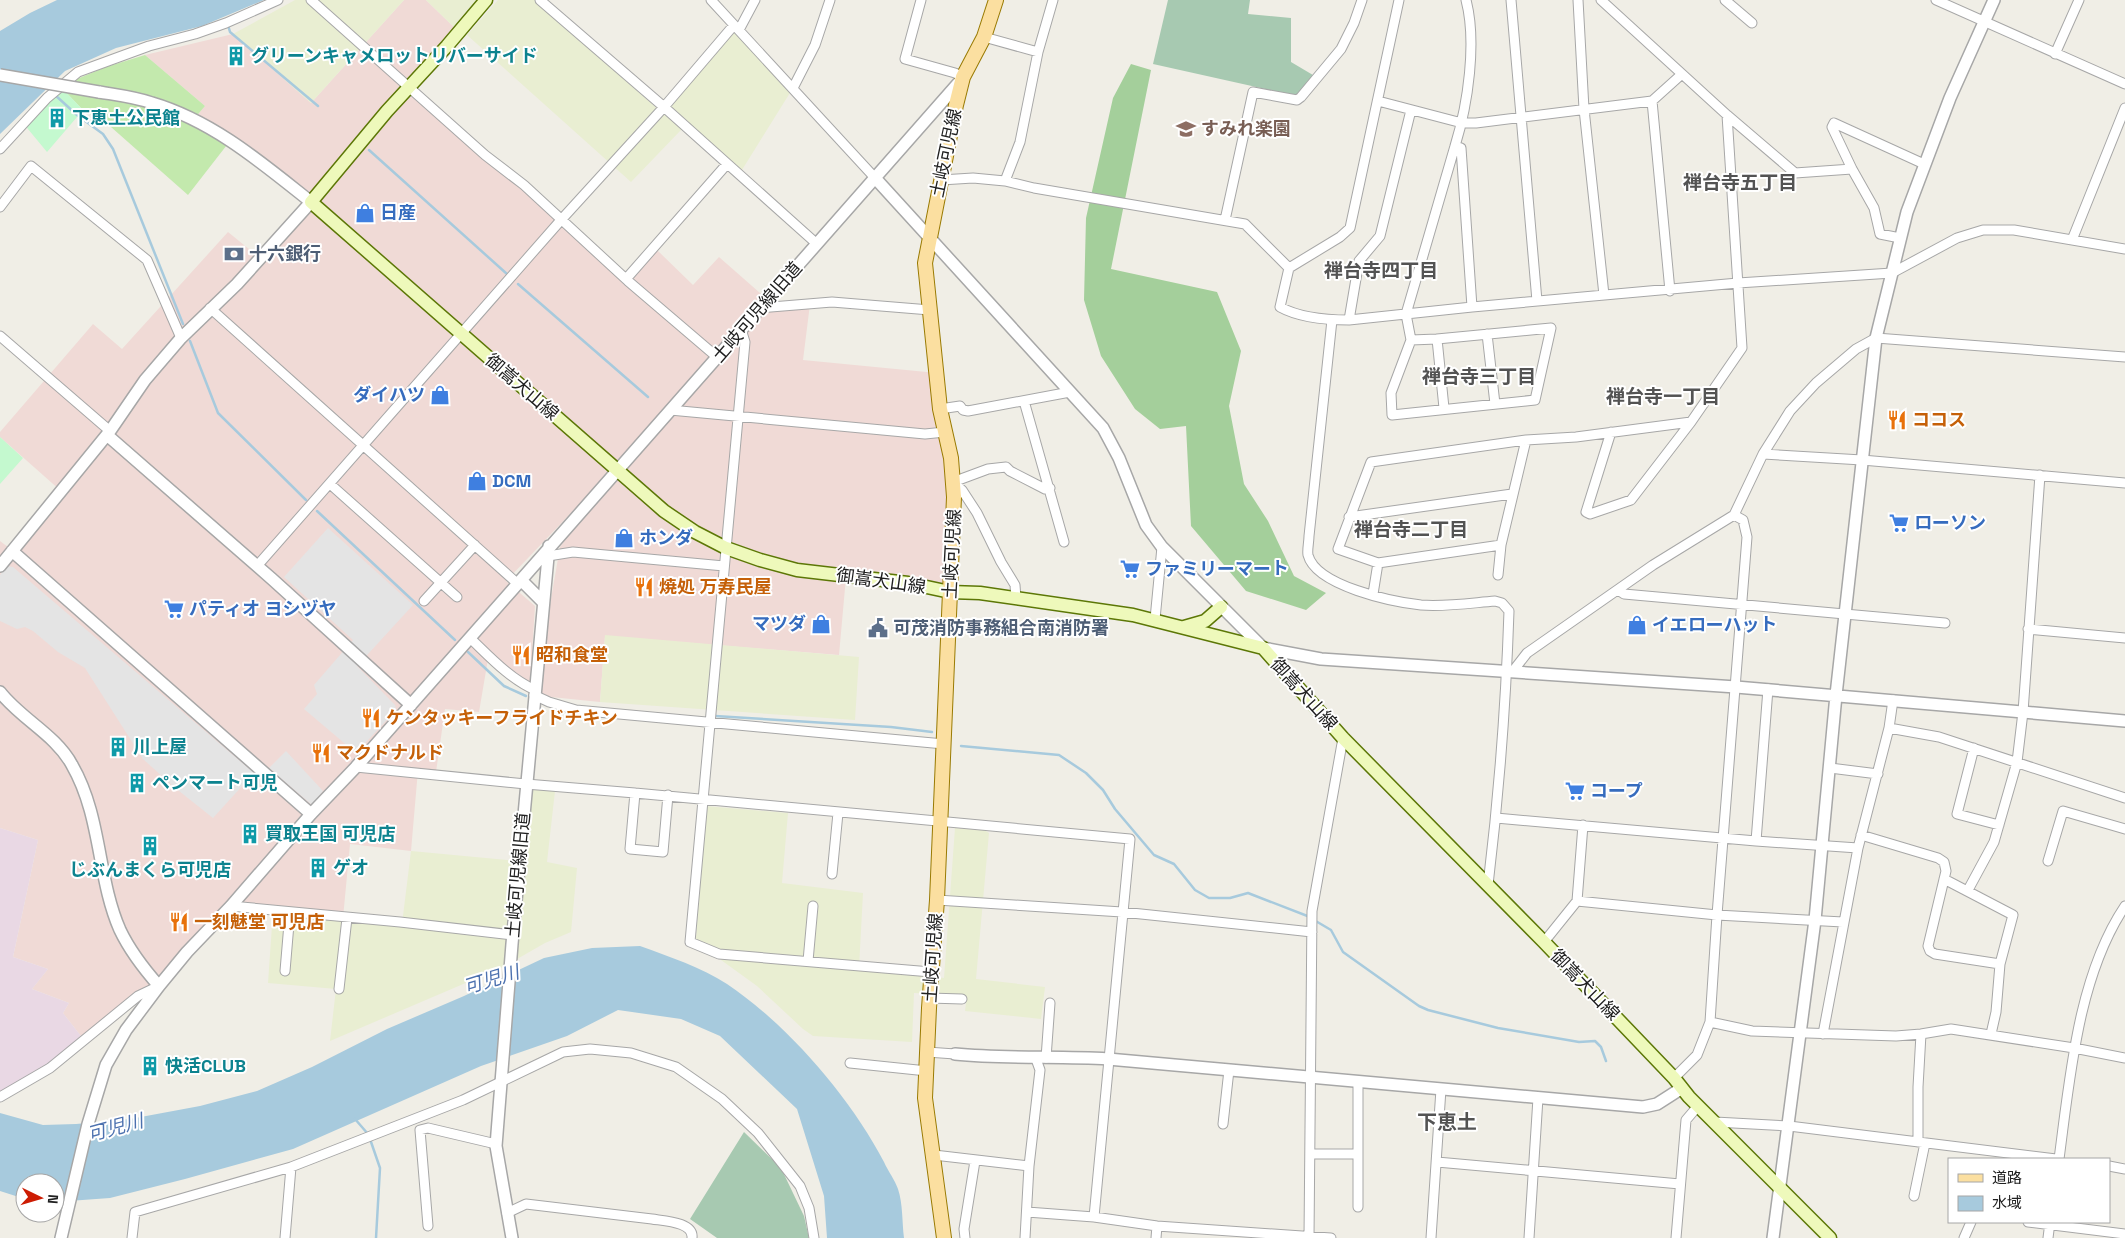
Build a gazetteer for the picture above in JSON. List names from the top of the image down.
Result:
{
  "streets": {
    "main road": ["土岐可児線", "御嵩犬山線"],
    "street": ["土岐可児線旧道"]
  },
  "crossings": [
    ["土岐可児線", "土岐可児線旧道"],
    ["土岐可児線", "御嵩犬山線"],
    ["土岐可児線旧道", "御嵩犬山線"]
  ],
  "districts": [
    "禅台寺五丁目",
    "禅台寺四丁目",
    "禅台寺三丁目",
    "禅台寺一丁目",
    "禅台寺二丁目",
    "下恵土"
  ],
  "water": ["可児川"],
  "places": {
    "building": [
      "グリーンキャメロットリバーサイド",
      "下恵土公民館",
      "川上屋",
      "ペンマート可児",
      "買取王国 可児店",
      "じぶんまくら可児店",
      "ゲオ",
      "快活CLUB"
    ],
    "school or university": ["すみれ楽園"],
    "shop": [
      "日産",
      "ダイハツ",
      "DCM",
      "ホンダ",
      "マツダ",
      "イエローハット"
    ],
    "bank": ["十六銀行"],
    "restaurant": [
      "ココス",
      "焼処 万寿民屋",
      "昭和食堂",
      "ケンタッキーフライドチキン",
      "マクドナルド",
      "一刻魅堂 可児店"
    ],
    "supermarket": [
      "ローソン",
      "ファミリーマート",
      "パティオ ヨシヅヤ",
      "コープ"
    ],
    "public building": ["可茂消防事務組合南消防署"]
  },
  "legend": ["道路", "水域"],
  "north": "right"
}
